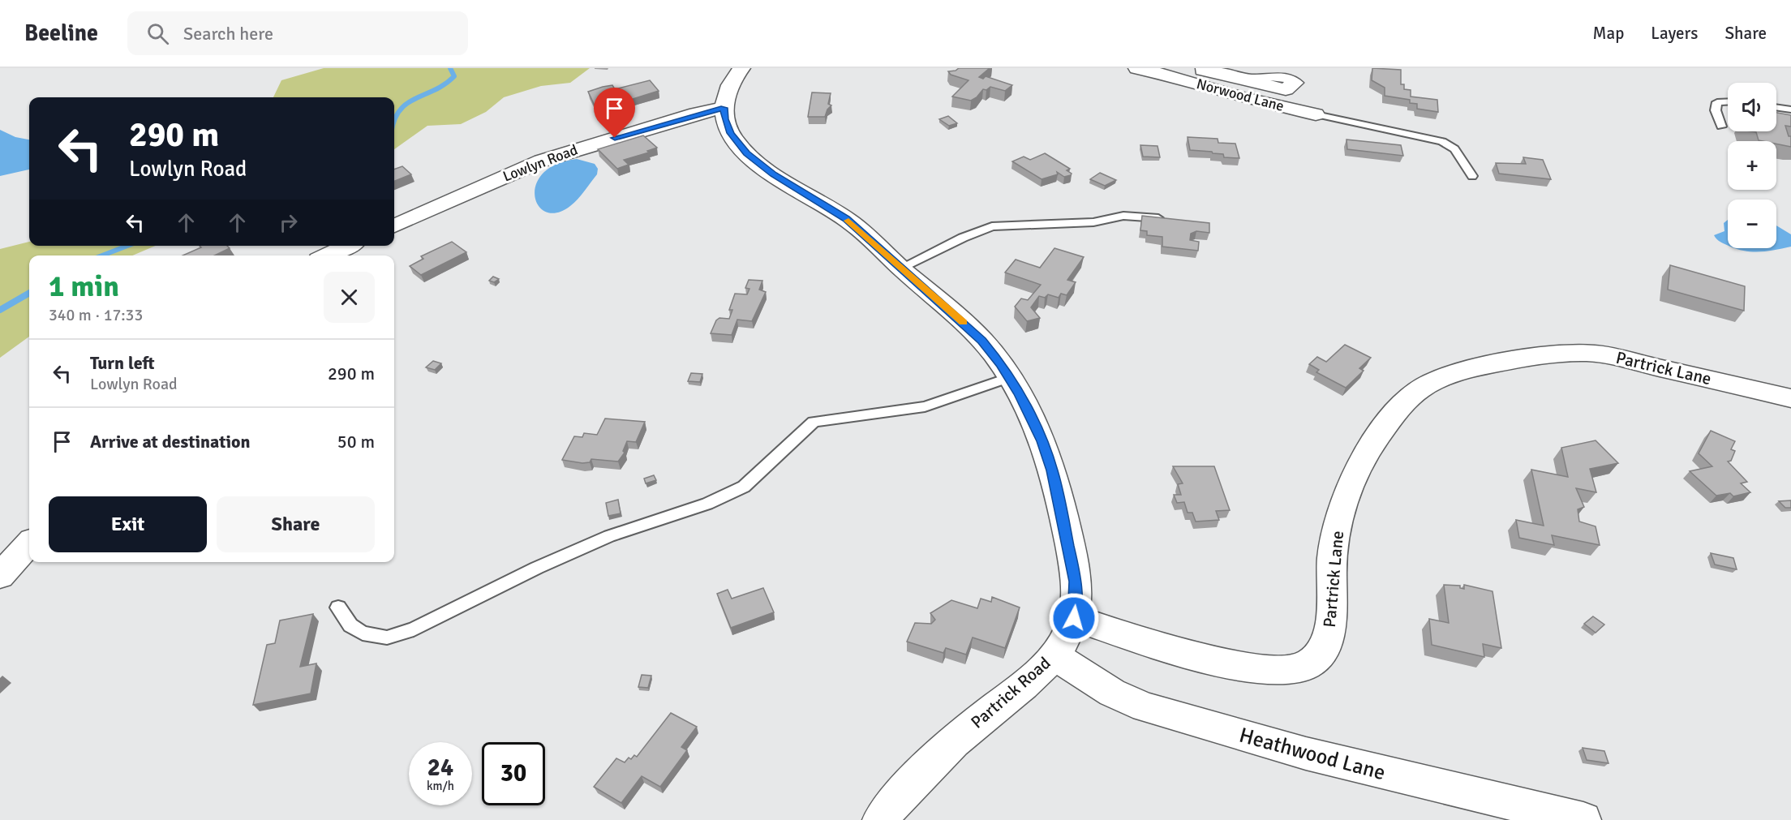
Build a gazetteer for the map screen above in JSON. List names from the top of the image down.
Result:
{
  "streets": {
    "street": [
      "Norwood Lane",
      "Lowlyn Road",
      "Partrick Lane",
      "Partrick Road",
      "Heathwood Lane"
    ]
  },
  "crossings": [
    ["Lowlyn Road", "Partrick Road"],
    ["Partrick Lane", "Partrick Road"],
    ["Partrick Road", "Heathwood Lane"]
  ],
  "page": {
    "header": "Beeline",
    "search": "Search here",
    "nav": ["Map", "Layers", "Share"],
    "map_buttons": ["+", "−"],
    "turn": ["290 m", "Lowlyn Road"],
    "heading": ["1 min", "340 m · 17:33"],
    "list": [
      {
        "name": "Turn left",
        "note": "Lowlyn Road",
        "value": "290 m"
      },
      {
        "name": "Arrive at destination",
        "value": "50 m"
      }
    ],
    "buttons": ["Exit", "Share"],
    "speed": "24 km/h",
    "limit": "30"
  }
}
